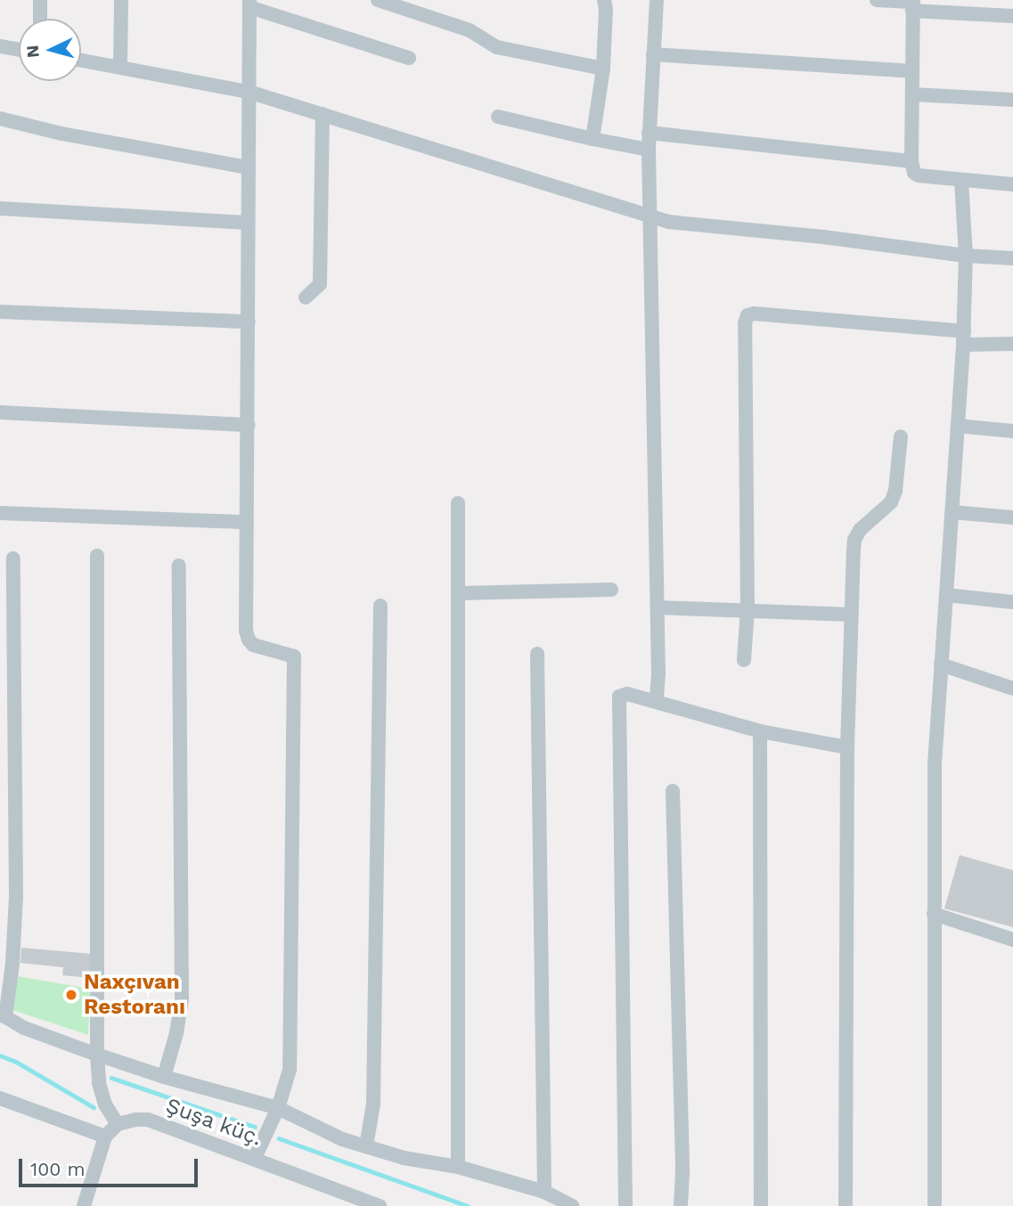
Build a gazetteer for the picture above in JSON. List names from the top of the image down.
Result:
{
  "streets": {
    "street": ["Şuşa küç."]
  },
  "places": ["Naxçıvan Restoranı"],
  "scale_bar": "100 m",
  "north": "left"
}
